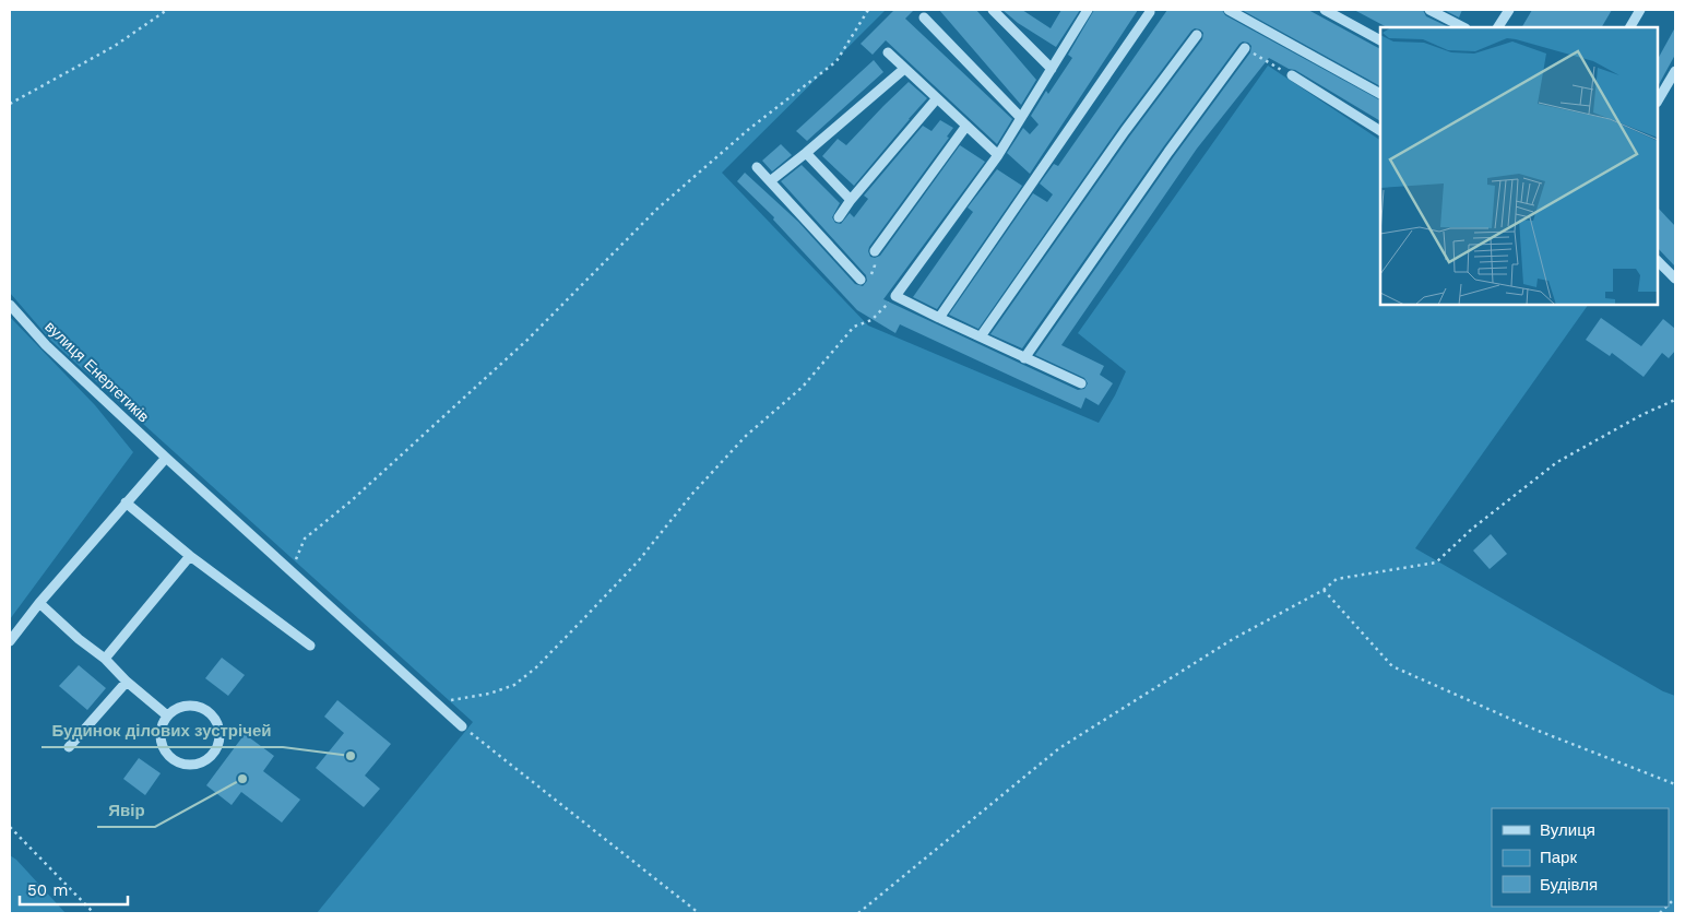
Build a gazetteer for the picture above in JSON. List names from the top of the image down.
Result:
{
  "streets": {
    "street": ["вулиця Енергетиків"]
  },
  "places": ["Будинок ділових зустрічей", "Явір"],
  "legend": ["Вулиця", "Парк", "Будівля"],
  "scale_bar": "50 m"
}
